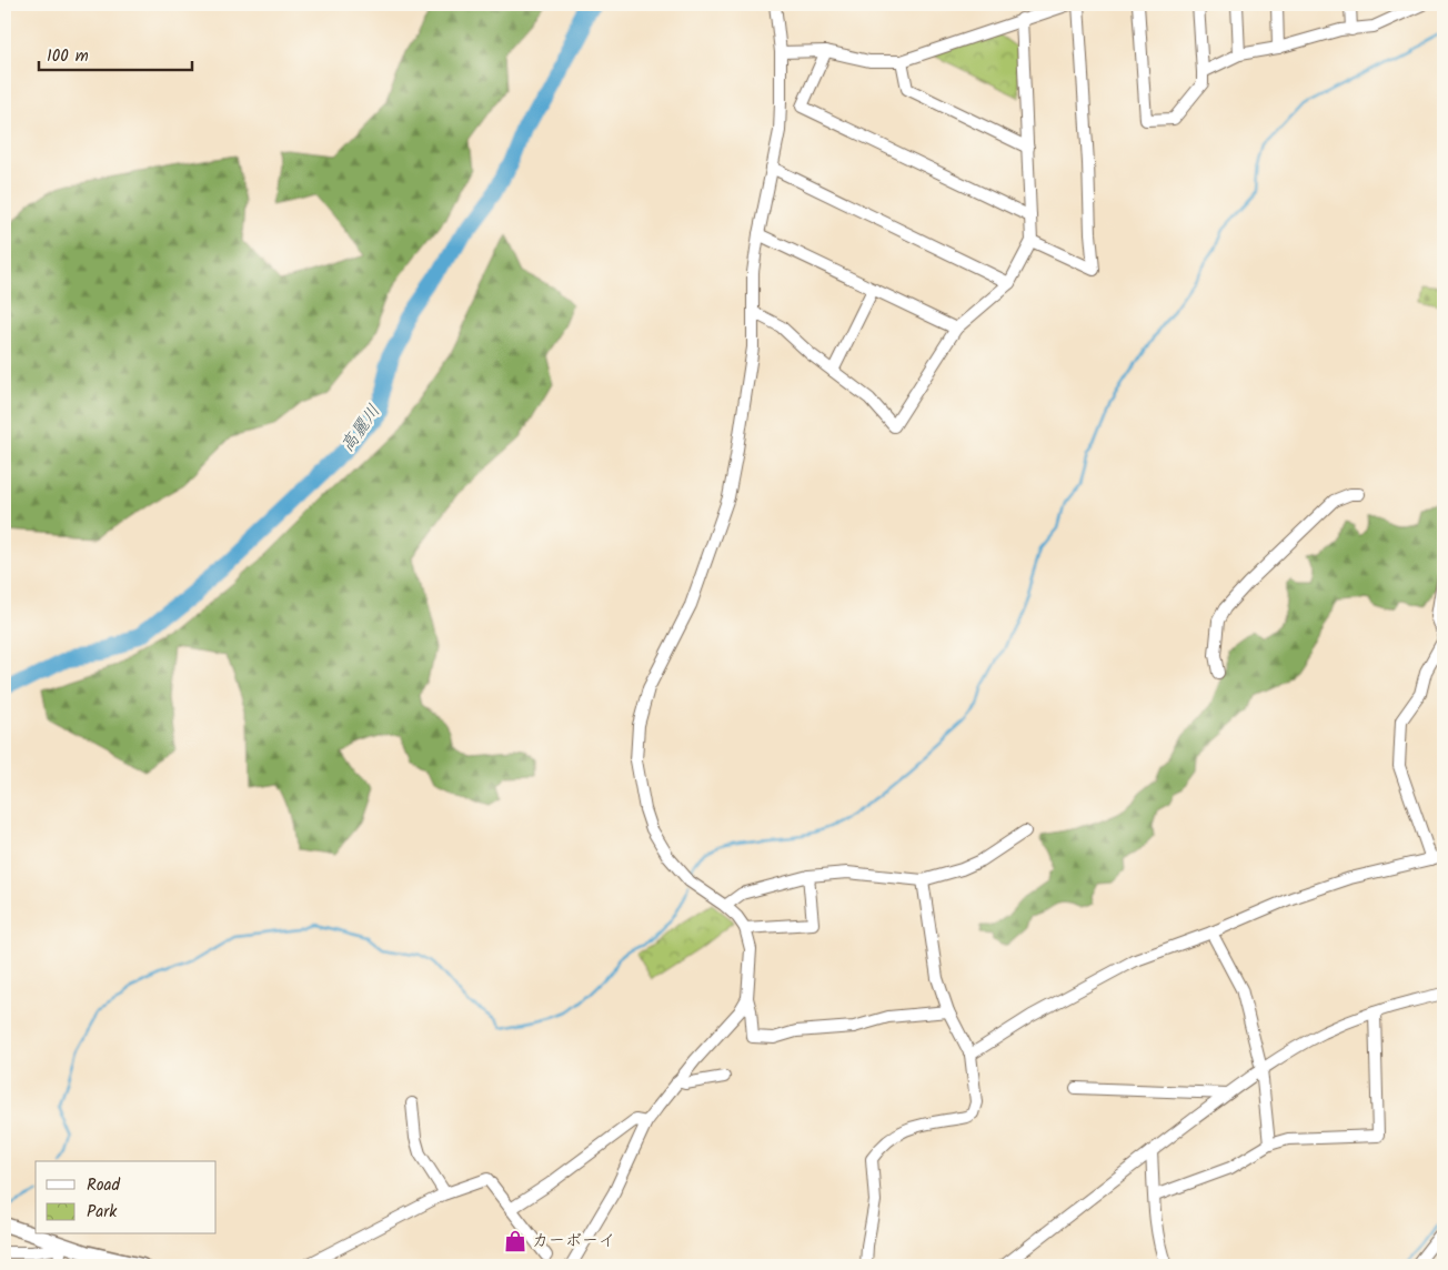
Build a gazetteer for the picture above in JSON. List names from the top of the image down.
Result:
{
  "water": ["高麗川"],
  "places": {
    "shop": ["カーボーイ"]
  },
  "legend": ["Road", "Park"],
  "scale_bar": "100 m"
}
